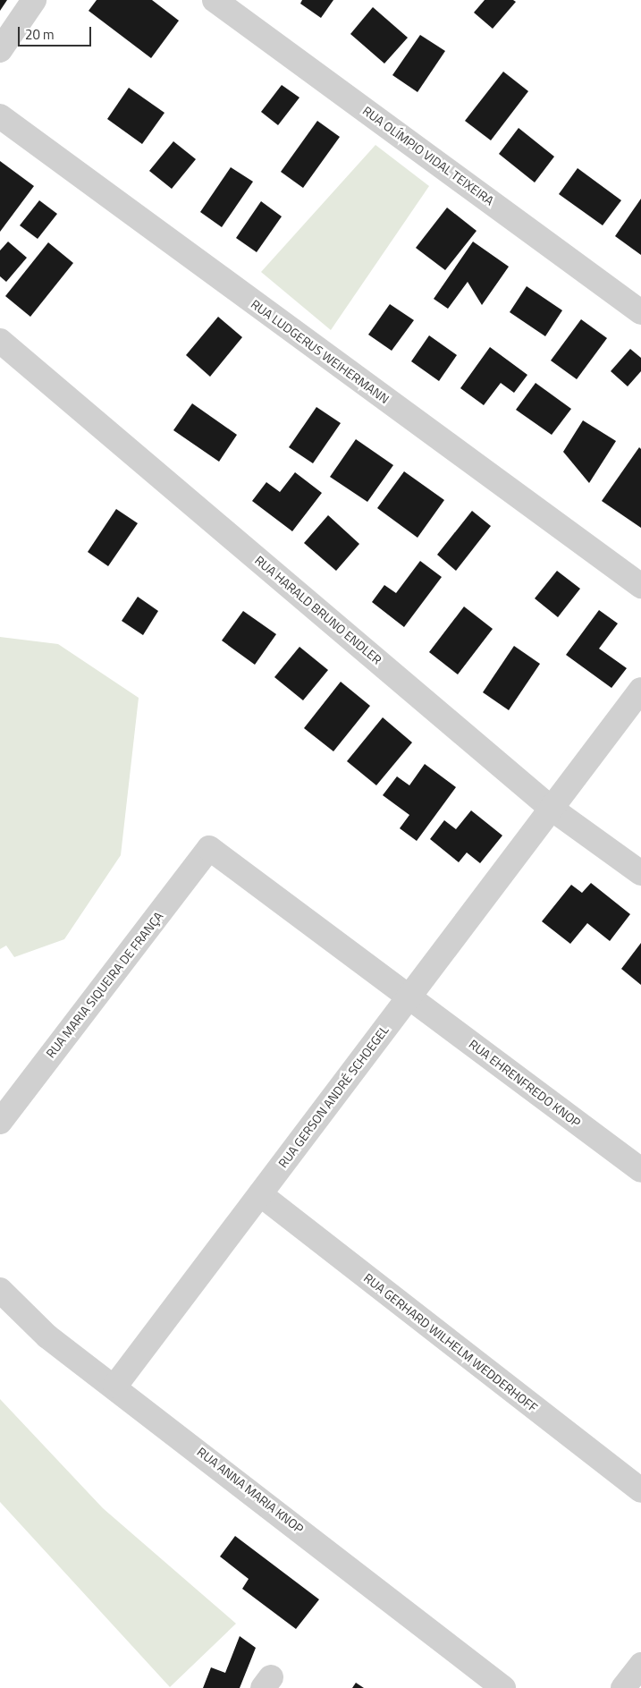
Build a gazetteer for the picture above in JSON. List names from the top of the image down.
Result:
{
  "streets": {
    "street": [
      "RUA OLÍMPIO VIDAL TEIXEIRA",
      "RUA LUDGERUS WEIHERMANN",
      "RUA HARALD BRUNO ENDLER",
      "RUA MARIA SIQUEIRA DE FRANÇA",
      "RUA EHRENFREDO KNOP",
      "RUA GERSON ANDRÉ SCHOEGEL",
      "RUA GERHARD WILHELM WEDDERHOFF",
      "RUA ANNA MARIA KNOP"
    ]
  },
  "crossings": [
    ["RUA HARALD BRUNO ENDLER", "RUA GERSON ANDRÉ SCHOEGEL"],
    ["RUA MARIA SIQUEIRA DE FRANÇA", "RUA EHRENFREDO KNOP"],
    ["RUA EHRENFREDO KNOP", "RUA GERSON ANDRÉ SCHOEGEL"],
    ["RUA GERSON ANDRÉ SCHOEGEL", "RUA GERHARD WILHELM WEDDERHOFF"],
    ["RUA GERSON ANDRÉ SCHOEGEL", "RUA ANNA MARIA KNOP"]
  ],
  "scale_bar": "20 m"
}
